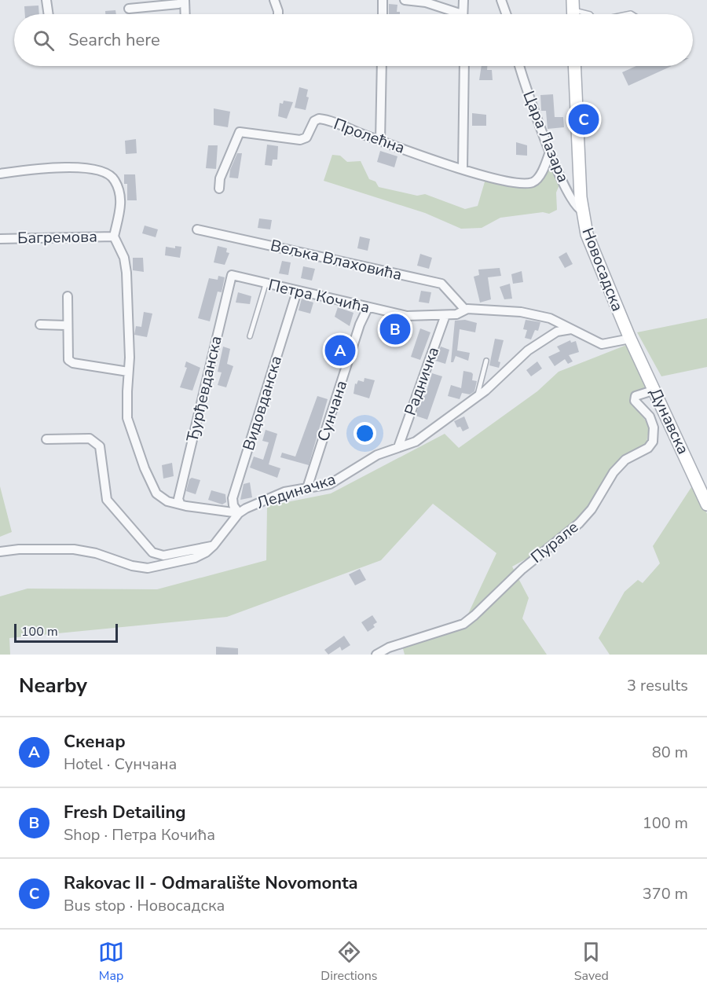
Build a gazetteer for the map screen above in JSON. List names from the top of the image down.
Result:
{
  "streets": {
    "main road": ["Новосадска", "Дунавска"],
    "street": [
      "Пролећна",
      "Цара Лазара",
      "Багремова",
      "Вељка Влаховића",
      "Петра Кочића",
      "Радничка",
      "Ђурђевданска",
      "Видовданска",
      "Сунчана",
      "Лединачка",
      "Пурале"
    ]
  },
  "crossings": [
    ["Пролећна", "Цара Лазара"],
    ["Цара Лазара", "Новосадска"],
    ["Вељка Влаховића", "Петра Кочића"],
    ["Новосадска", "Петра Кочића"],
    ["Новосадска", "Дунавска"],
    ["Петра Кочића", "Радничка"],
    ["Петра Кочића", "Ђурђевданска"],
    ["Петра Кочића", "Видовданска"],
    ["Петра Кочића", "Сунчана"],
    ["Петра Кочића", "Дунавска"],
    ["Петра Кочића", "Лединачка"],
    ["Радничка", "Лединачка"],
    ["Видовданска", "Лединачка"],
    ["Сунчана", "Лединачка"],
    ["Дунавска", "Пурале"]
  ],
  "scale_bar": "100 m",
  "page": {
    "search": "Search here",
    "pins": ["C", "B", "A"],
    "scale": "100 m",
    "heading": ["Nearby", "3 results"],
    "list": [
      {
        "mark": "A",
        "name": "Скенар",
        "note": "Hotel · Сунчана",
        "value": "80 m"
      },
      {
        "mark": "B",
        "name": "Fresh Detailing",
        "note": "Shop · Петра Кочића",
        "value": "100 m"
      },
      {
        "mark": "C",
        "name": "Rakovac II - Odmaralište Novomonta",
        "note": "Bus stop · Новосадска",
        "value": "370 m"
      }
    ],
    "nav": ["Map", "Directions", "Saved"]
  }
}
